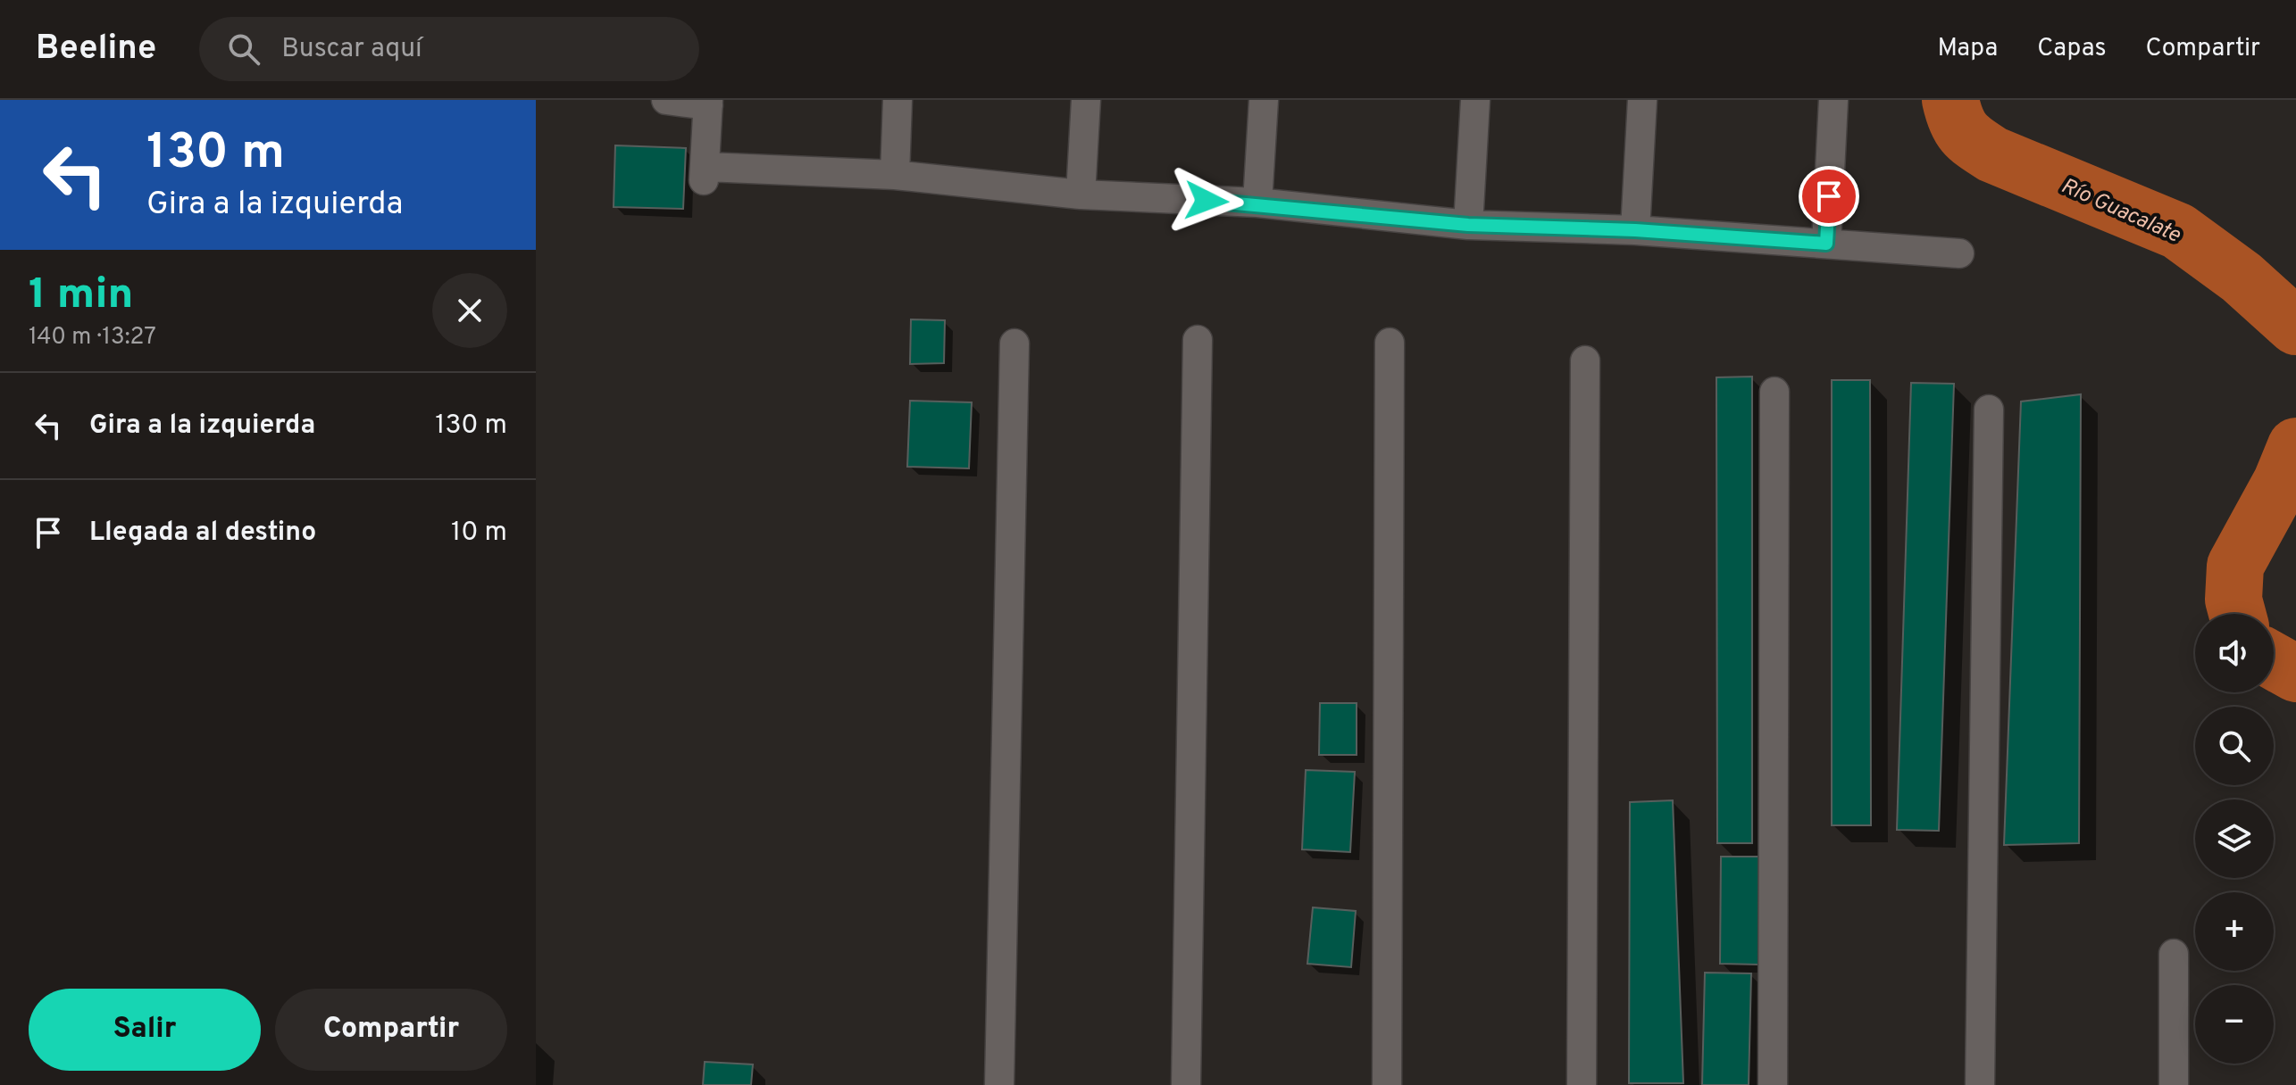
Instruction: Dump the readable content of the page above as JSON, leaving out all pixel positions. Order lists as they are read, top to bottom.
{
  "water": ["Río Guacalate"],
  "page": {
    "header": "Beeline",
    "search": "Buscar aquí",
    "nav": ["Mapa", "Capas", "Compartir"],
    "turn": ["130 m", "Gira a la izquierda"],
    "heading": ["1 min", "140 m · 13:27"],
    "list": [
      {
        "name": "Gira a la izquierda",
        "value": "130 m"
      },
      {
        "name": "Llegada al destino",
        "value": "10 m"
      }
    ],
    "map_buttons": ["+", "−"],
    "buttons": ["Salir", "Compartir"]
  }
}
